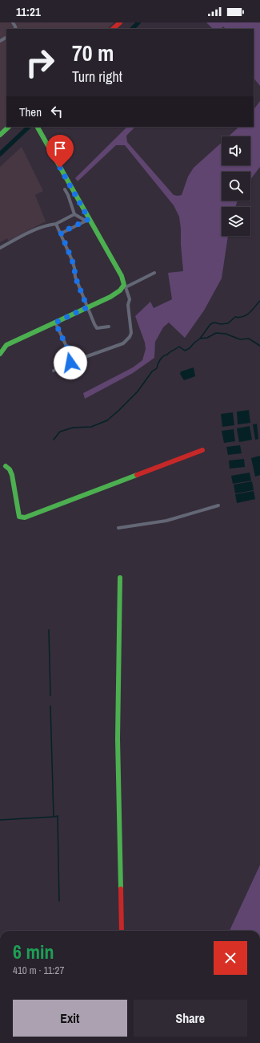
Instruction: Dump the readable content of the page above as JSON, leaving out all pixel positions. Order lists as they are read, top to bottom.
{
  "page": {
    "status": "11:21",
    "turn": ["70 m", "Turn right"],
    "then": "Then",
    "heading": ["6 min", "410 m · 11:27"],
    "buttons": ["Exit", "Share"]
  }
}
